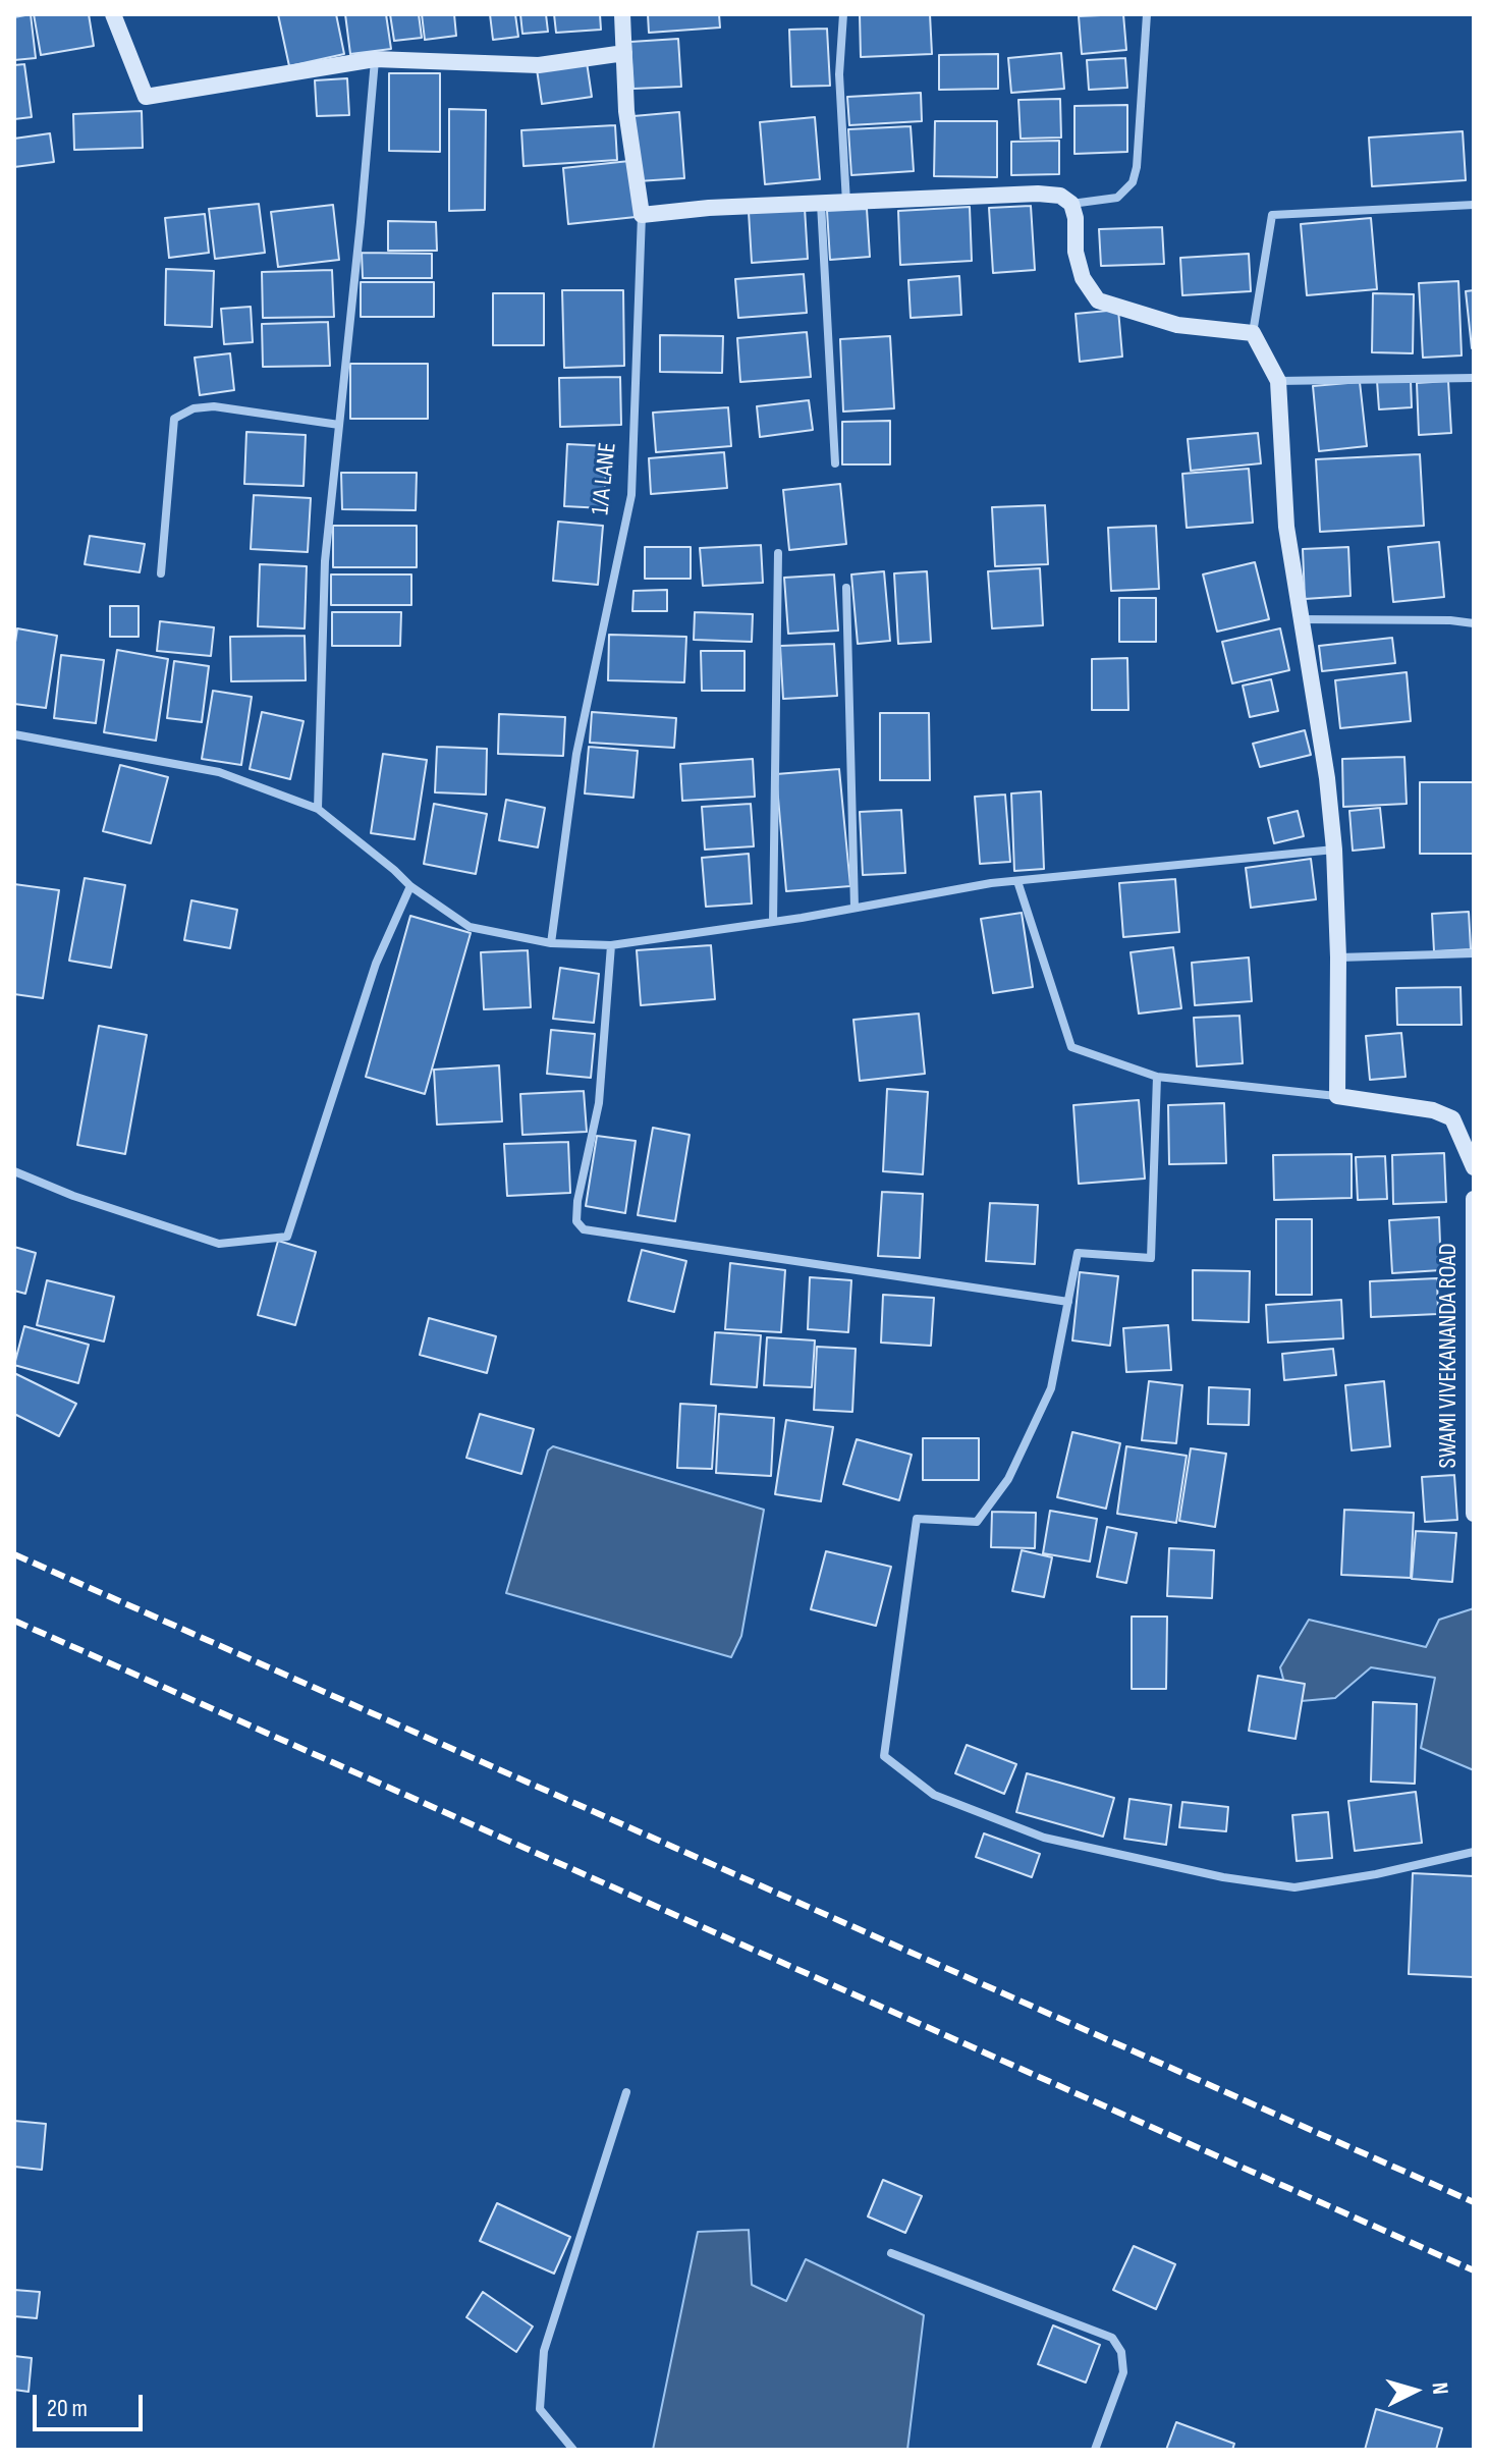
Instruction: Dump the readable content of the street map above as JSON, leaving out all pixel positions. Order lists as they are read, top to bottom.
{
  "streets": {
    "street": ["1/A LANE", "SWAMI VIVEKANANDA ROAD"]
  },
  "scale_bar": "20 m",
  "north": "right"
}
